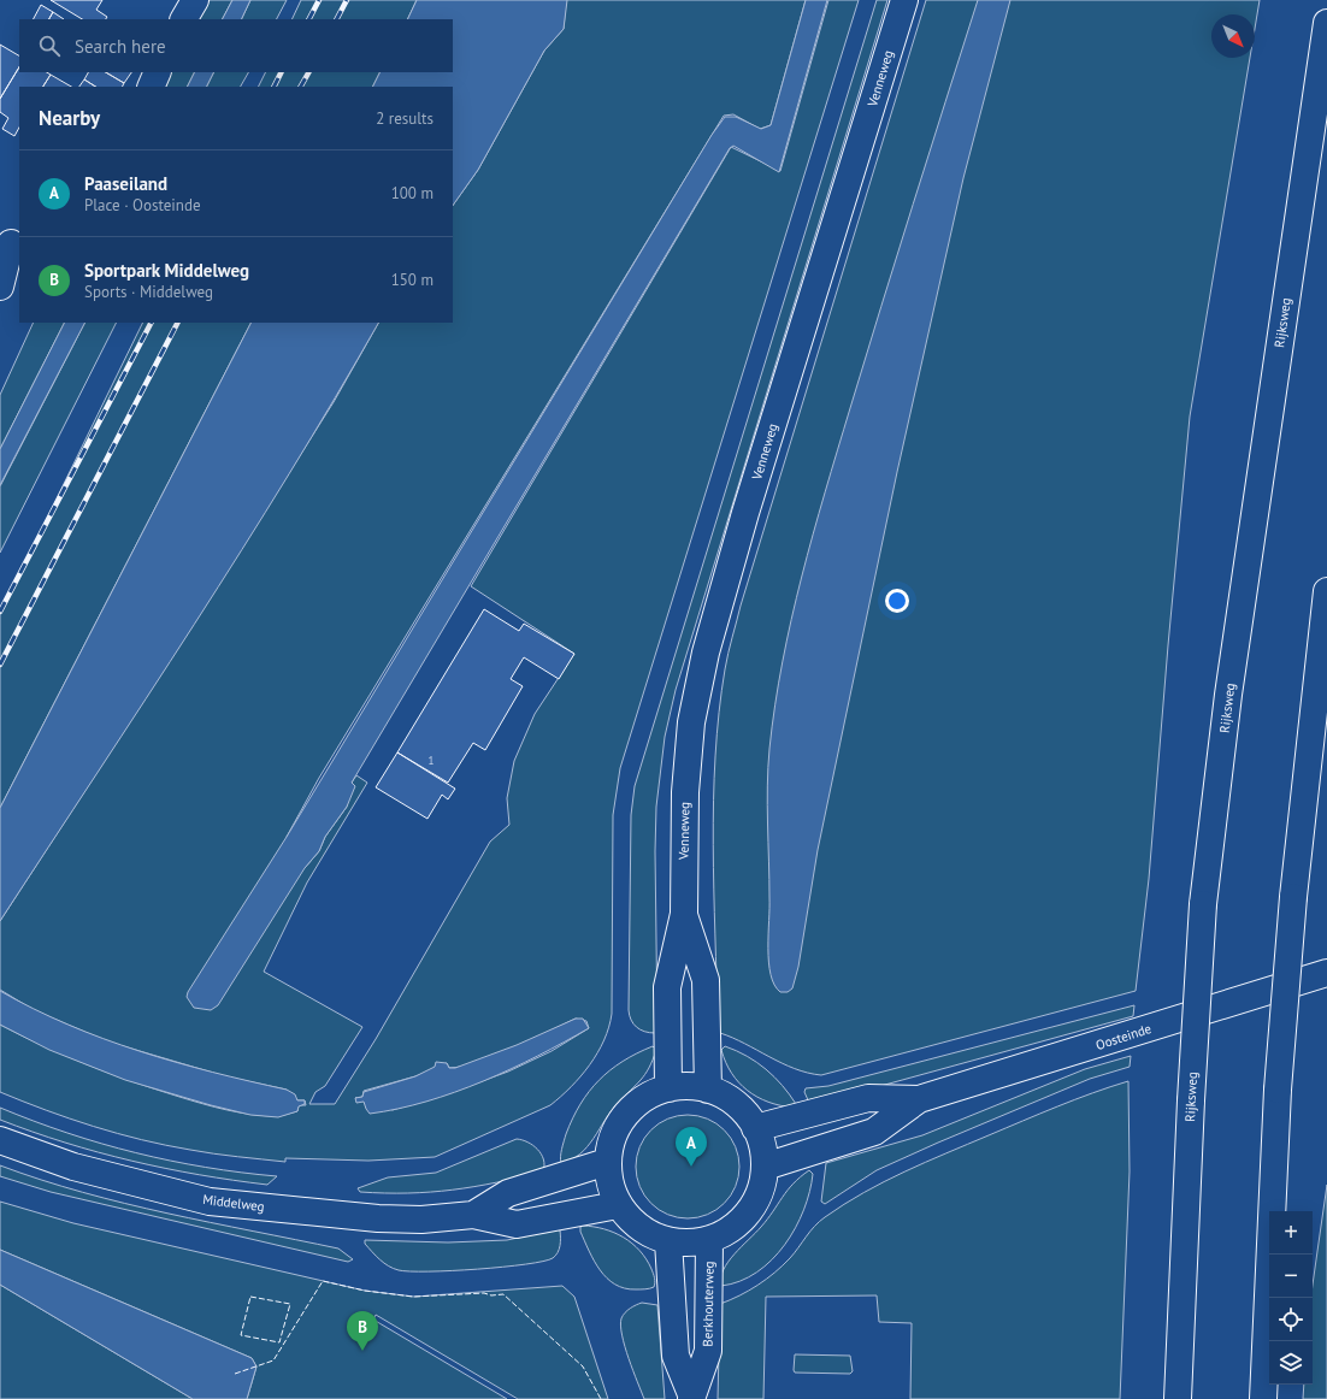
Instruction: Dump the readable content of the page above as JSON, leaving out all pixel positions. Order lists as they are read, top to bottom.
{
  "streets": {
    "main road": [
      "Venneweg",
      "Rijksweg",
      "Oosteinde",
      "Middelweg",
      "Berkhouterweg"
    ]
  },
  "crossings": [
    ["Venneweg", "Oosteinde"],
    ["Venneweg", "Middelweg"],
    ["Venneweg", "Berkhouterweg"],
    ["Oosteinde", "Middelweg"],
    ["Oosteinde", "Berkhouterweg"],
    ["Middelweg", "Berkhouterweg"]
  ],
  "house_numbers": ["1"],
  "north": "bottom right",
  "page": {
    "search": "Search here",
    "heading": ["Nearby", "2 results"],
    "list": [
      {
        "mark": "A",
        "name": "Paaseiland",
        "note": "Place · Oosteinde",
        "value": "100 m"
      },
      {
        "mark": "B",
        "name": "Sportpark Middelweg",
        "note": "Sports · Middelweg",
        "value": "150 m"
      }
    ],
    "pins": ["A", "B"],
    "map_buttons": ["+", "−"]
  }
}
